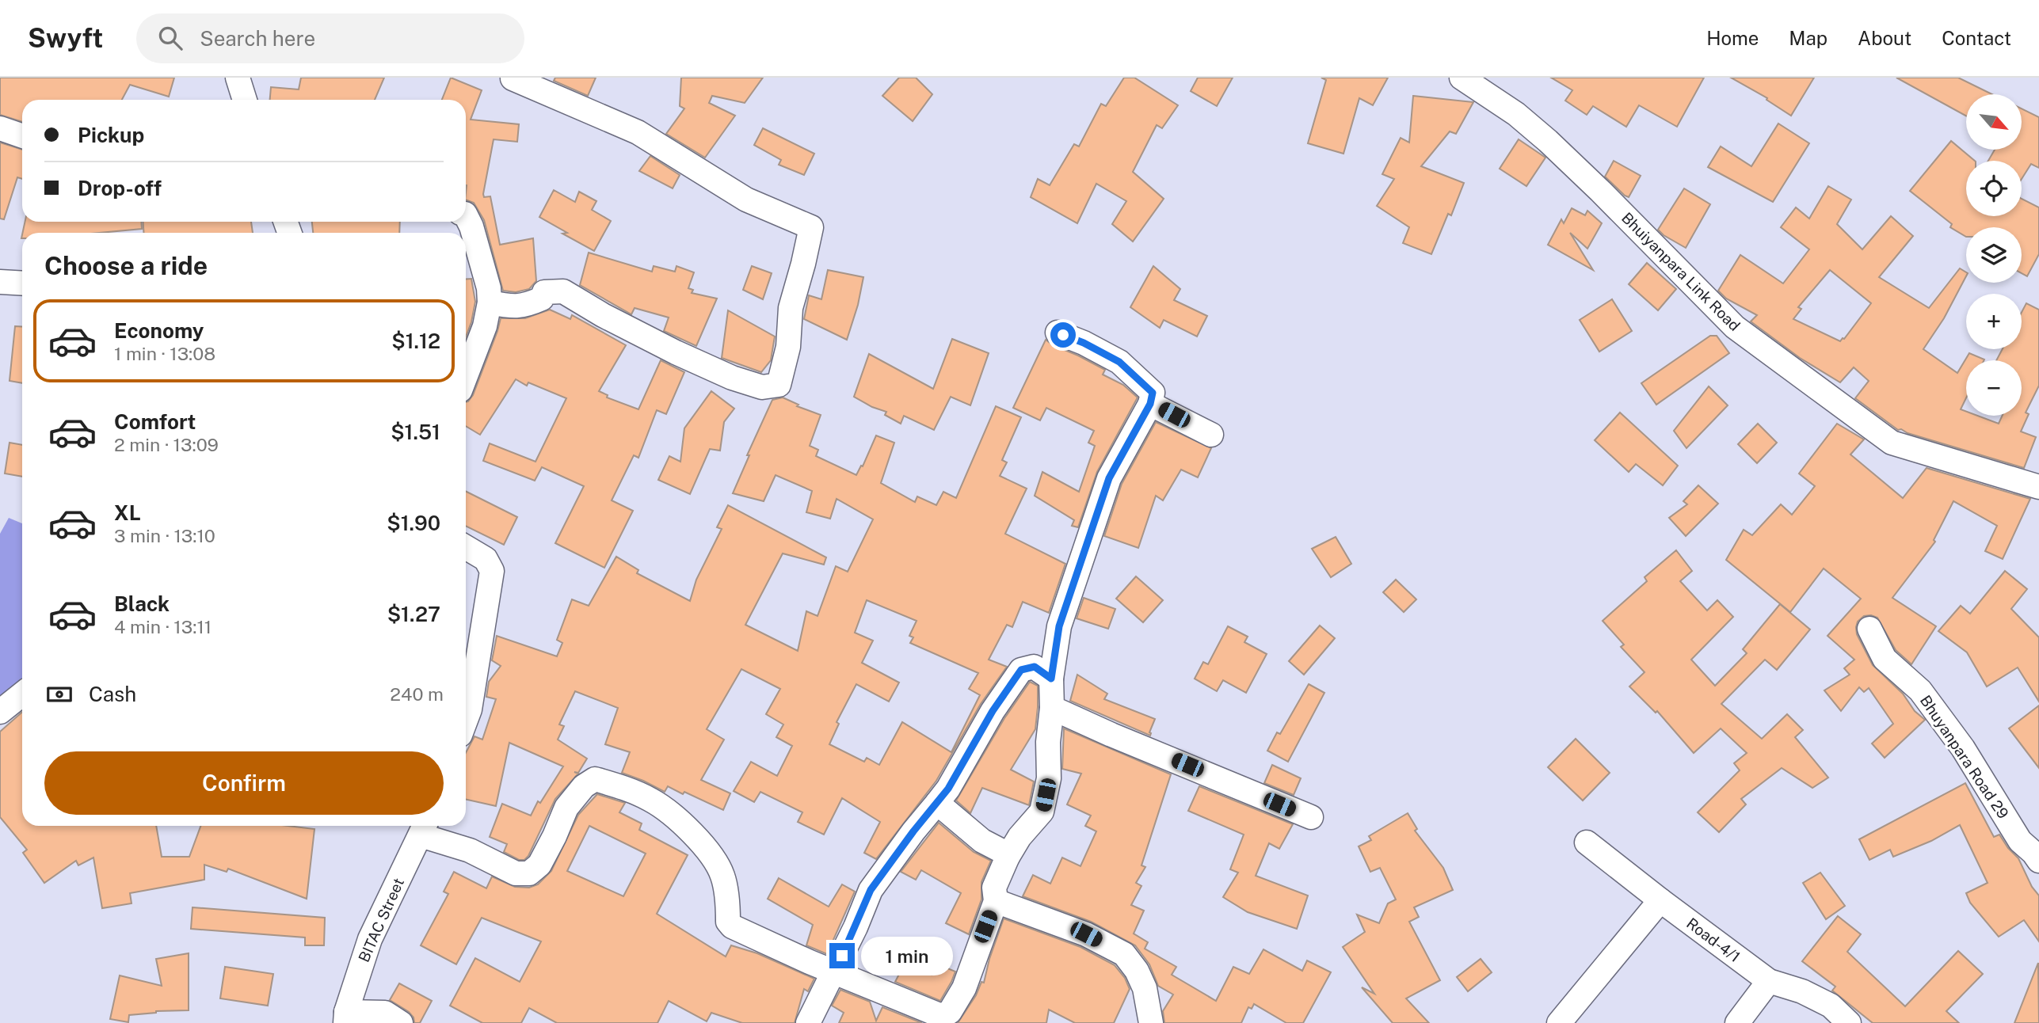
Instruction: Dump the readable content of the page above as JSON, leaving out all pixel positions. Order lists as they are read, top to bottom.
{
  "streets": {
    "street": [
      "Bhuiyanpara Link Road",
      "Bhuyanpara Road 29",
      "BITAC Street",
      "Road-4/1"
    ]
  },
  "north": "bottom right",
  "page": {
    "header": "Swyft",
    "search": "Search here",
    "nav": [
      "Home",
      "Map",
      "About",
      "Contact"
    ],
    "map_buttons": ["+", "−"],
    "banner": ["Pickup", "Drop-off"],
    "heading": "Choose a ride",
    "list": [
      {
        "name": "Economy",
        "note": "1 min · 13:08",
        "value": "$1.12"
      },
      {
        "name": "Comfort",
        "note": "2 min · 13:09",
        "value": "$1.51"
      },
      {
        "name": "XL",
        "note": "3 min · 13:10",
        "value": "$1.90"
      },
      {
        "name": "Black",
        "note": "4 min · 13:11",
        "value": "$1.27"
      }
    ],
    "pay": ["Cash", "240 m"],
    "buttons": "Confirm",
    "bubble": "1 min"
  }
}
